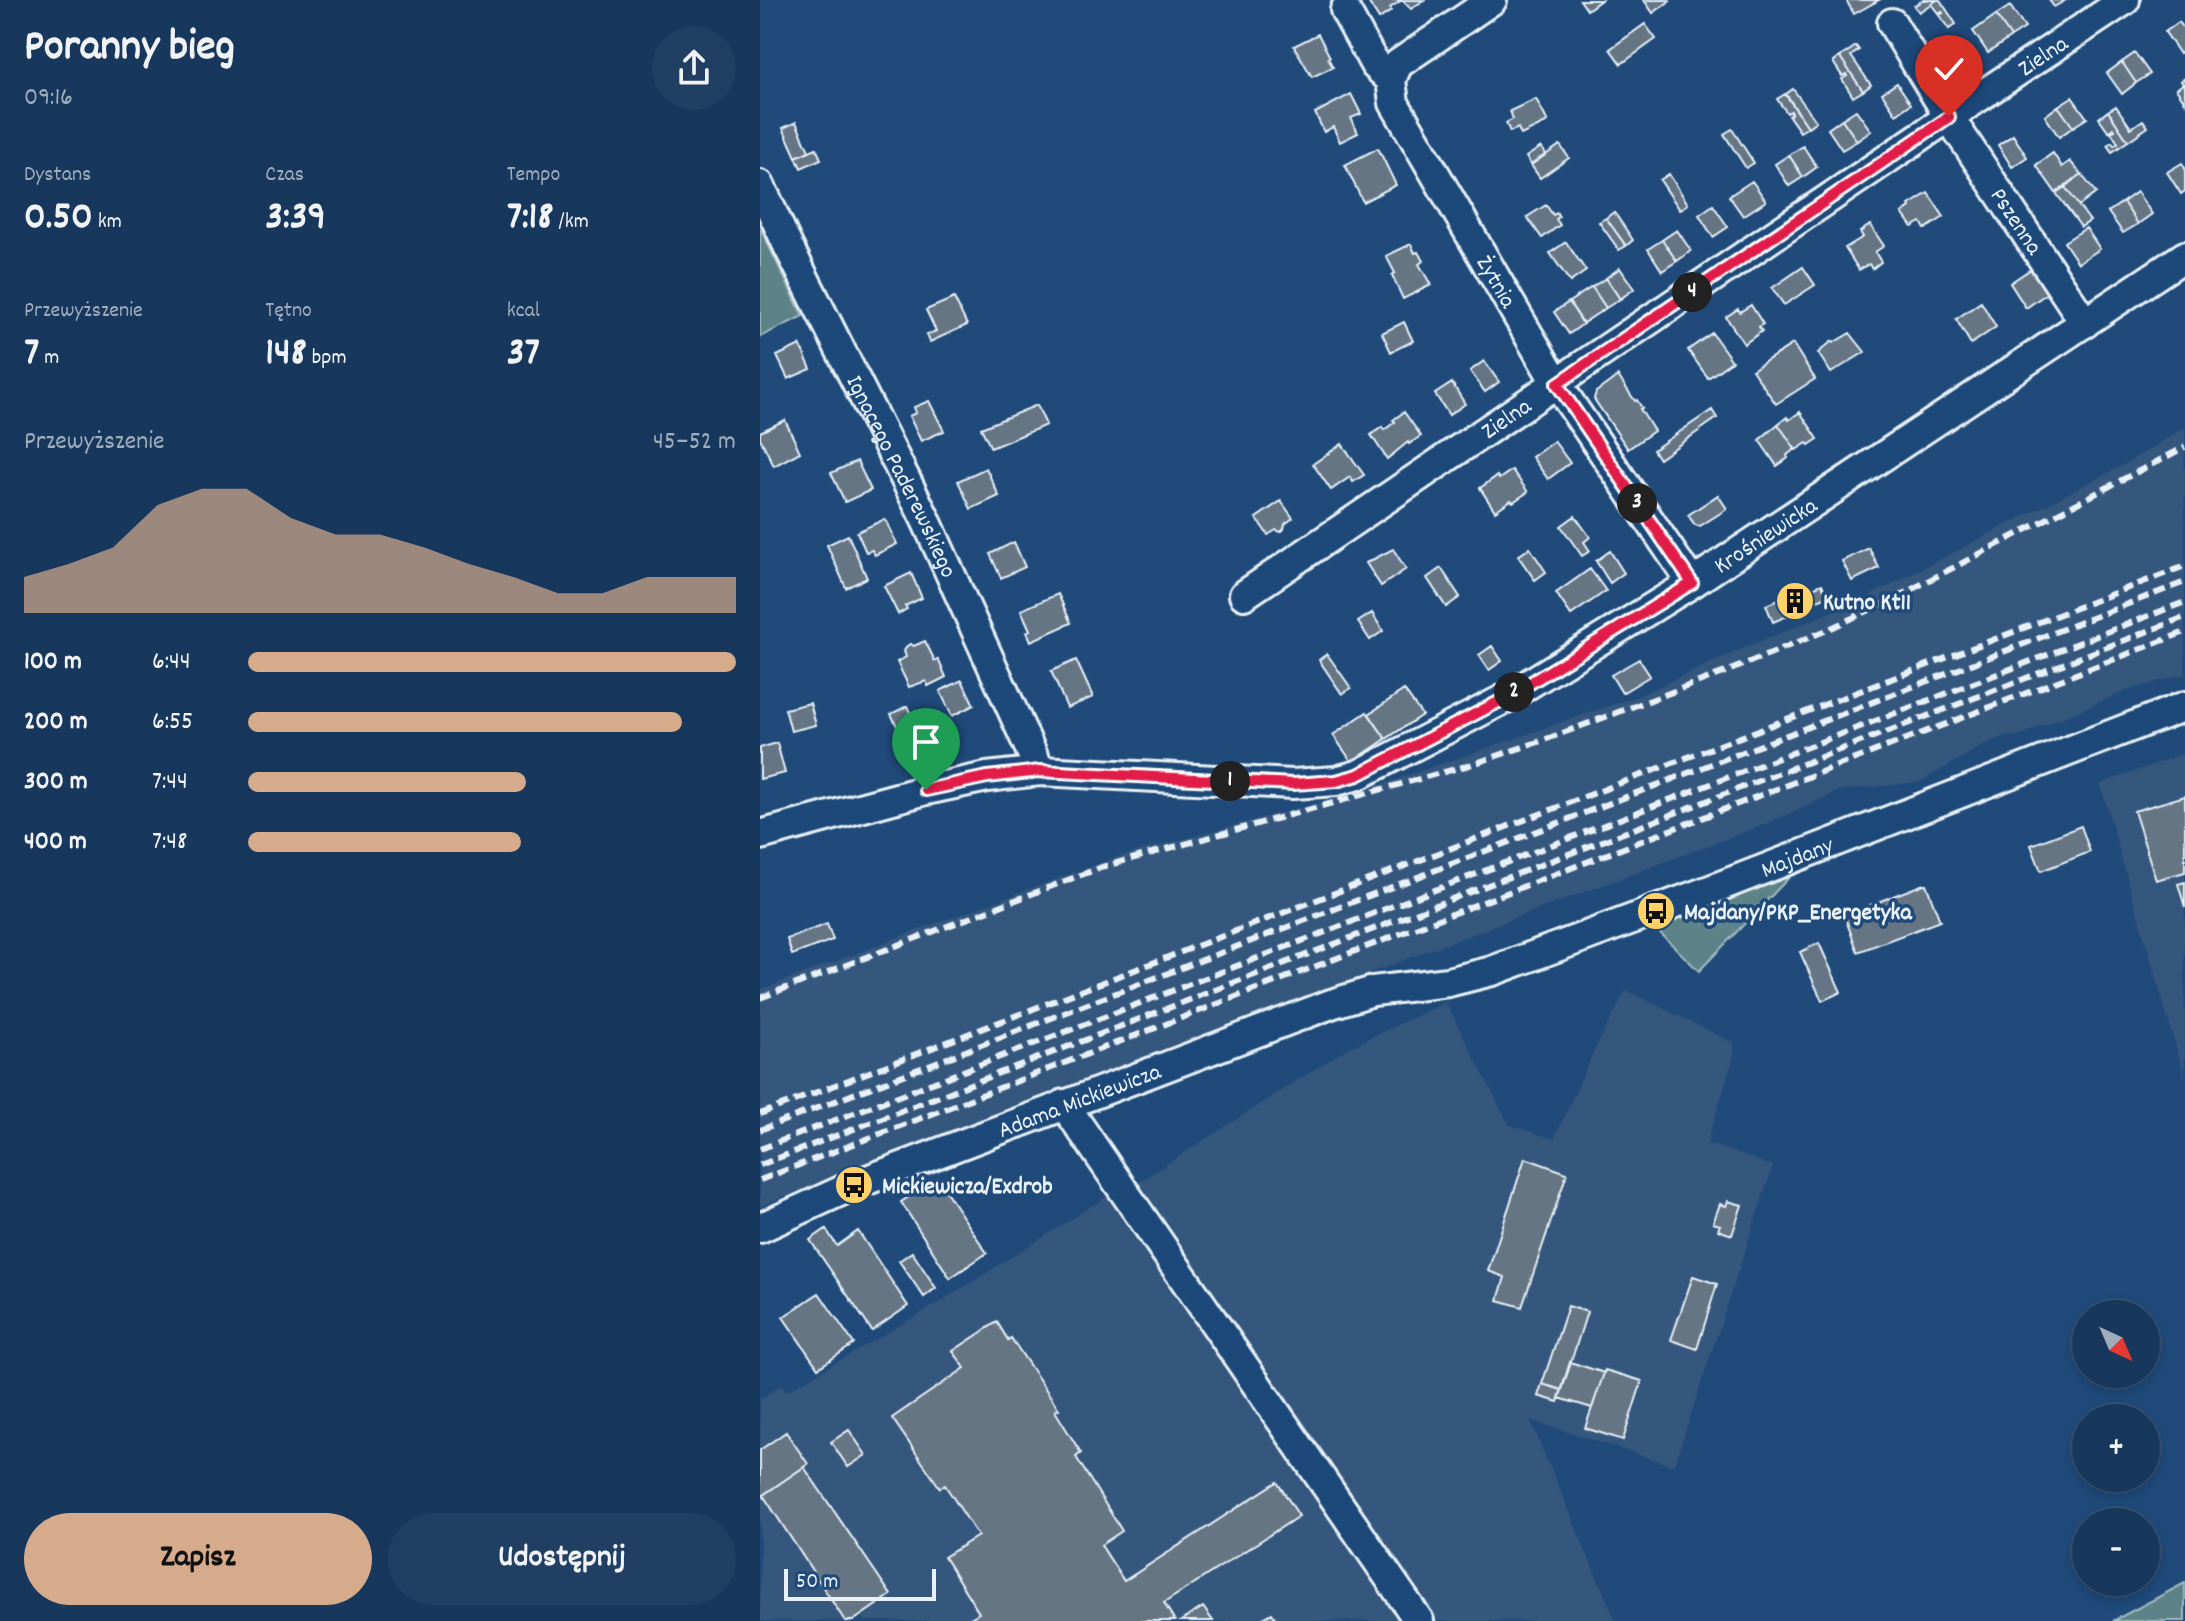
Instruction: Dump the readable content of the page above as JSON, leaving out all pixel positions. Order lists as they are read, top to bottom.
{
  "streets": {
    "street": [
      "Zielna",
      "Pszenna",
      "Żytnia",
      "Ignacego Paderewskiego",
      "Krośniewicka",
      "Majdany",
      "Adama Mickiewicza"
    ]
  },
  "crossings": [
    ["Zielna", "Pszenna"],
    ["Zielna", "Żytnia"],
    ["Pszenna", "Krośniewicka"],
    ["Żytnia", "Krośniewicka"],
    ["Ignacego Paderewskiego", "Krośniewicka"],
    ["Majdany", "Adama Mickiewicza"]
  ],
  "places": {
    "building": ["Kutno Kt11"],
    "bus stop": ["Majdany/PKP_Energetyka", "Mickiewicza/Exdrob"]
  },
  "scale_bar": "50 m",
  "north": "bottom right",
  "page": {
    "heading": ["Poranny bieg", "09:16"],
    "stats": [
      ["Dystans", "0.50 km"],
      ["Czas", "3:39"],
      ["Tempo", "7:18 /km"],
      ["Przewyższenie", "7 m"],
      ["Tętno", "148 bpm"],
      ["kcal", "37"]
    ],
    "pins": [
      "4",
      "3",
      "2",
      "1"
    ],
    "chart": ["Przewyższenie", "45–52 m"],
    "list": [
      {
        "name": "100 m",
        "note": "6:44"
      },
      {
        "name": "200 m",
        "note": "6:55"
      },
      {
        "name": "300 m",
        "note": "7:44"
      },
      {
        "name": "400 m",
        "note": "7:48"
      }
    ],
    "map_buttons": ["+", "−"],
    "buttons": ["Zapisz", "Udostępnij"],
    "scale": "50 m"
  }
}
